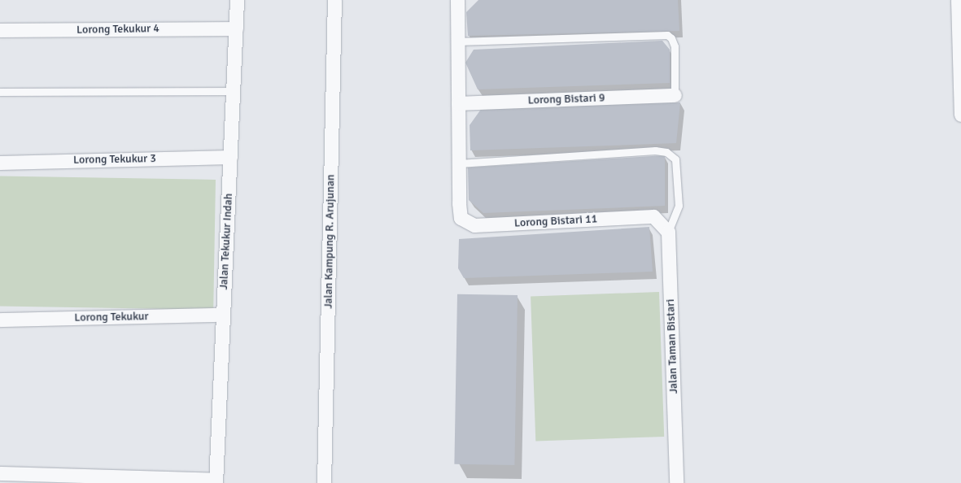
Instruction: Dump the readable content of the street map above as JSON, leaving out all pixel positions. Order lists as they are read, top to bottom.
{
  "streets": {
    "street": [
      "Lorong Tekukur 4",
      "Lorong Bistari 9",
      "Lorong Tekukur 3",
      "Lorong Bistari 11",
      "Jalan Tekukur Indah",
      "Jalan Kampung R. Arujunan",
      "Lorong Tekukur",
      "Jalan Taman Bistari"
    ]
  },
  "crossings": [
    ["Lorong Tekukur 4", "Jalan Tekukur Indah"],
    ["Lorong Tekukur 3", "Jalan Tekukur Indah"],
    ["Lorong Bistari 11", "Jalan Taman Bistari"],
    ["Jalan Tekukur Indah", "Lorong Tekukur"]
  ]
}
